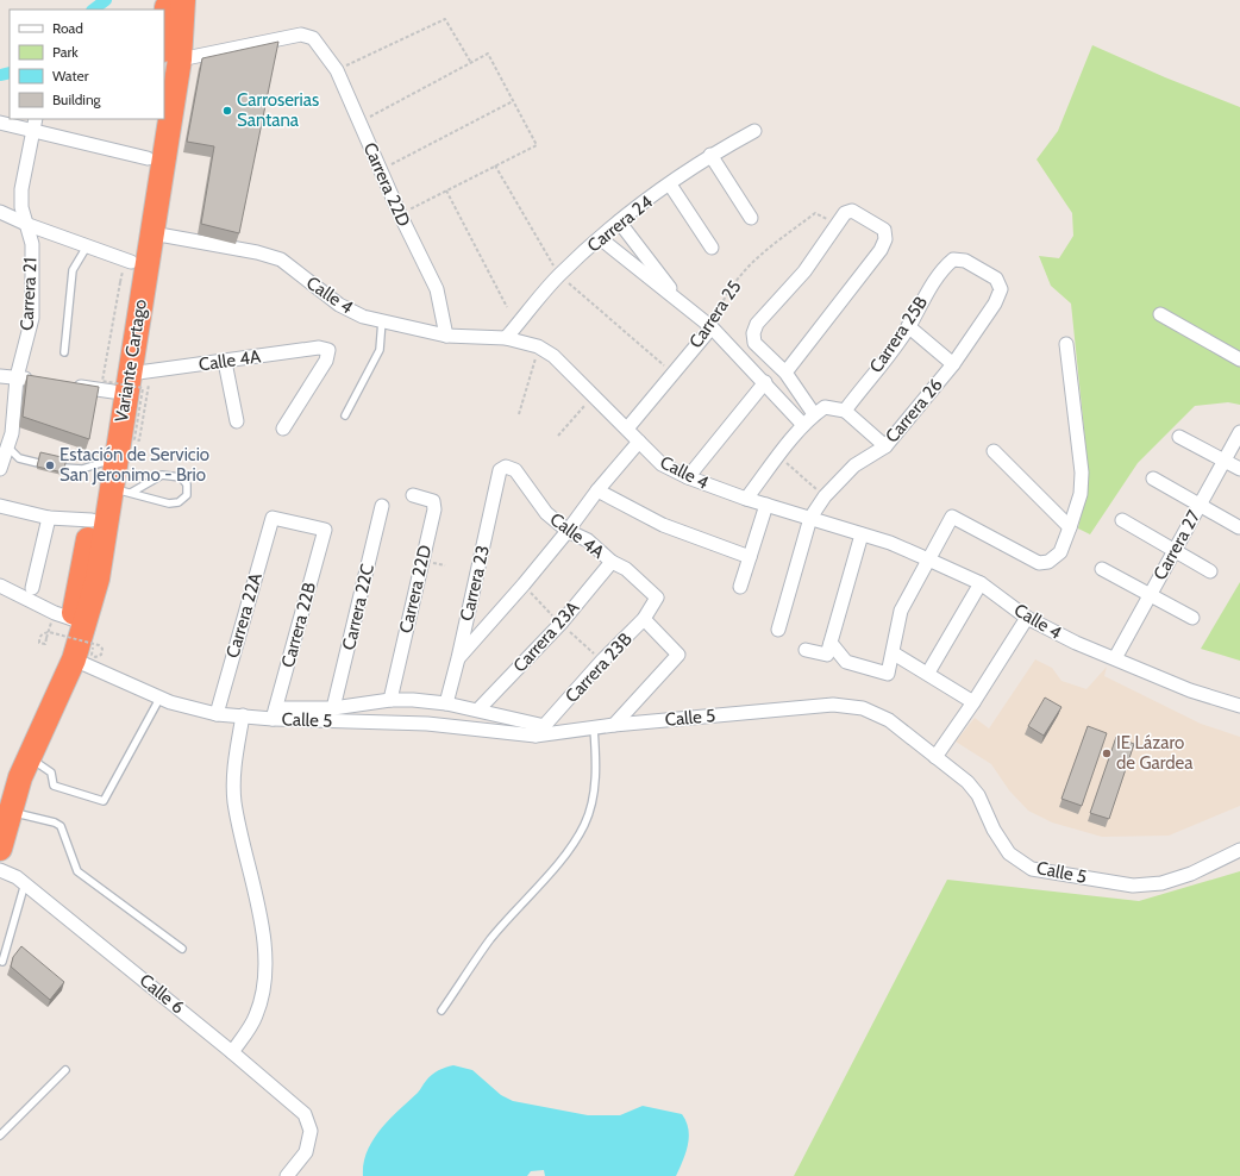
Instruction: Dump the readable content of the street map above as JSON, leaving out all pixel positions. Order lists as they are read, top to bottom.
{
  "streets": {
    "highway": ["Variante Cartago"],
    "street": [
      "Carrera 22D",
      "Carrera 24",
      "Carrera 21",
      "Calle 4",
      "Carrera 25",
      "Carrera 25B",
      "Calle 4A",
      "Carrera 26",
      "Carrera 27",
      "Carrera 23",
      "Carrera 22C",
      "Carrera 22A",
      "Carrera 22B",
      "Carrera 23A",
      "Carrera 23B",
      "Calle 5",
      "Calle 6"
    ]
  },
  "crossings": [
    ["Carrera 22D", "Calle 4"],
    ["Carrera 22D", "Variante Cartago"],
    ["Carrera 24", "Calle 4"],
    ["Calle 4", "Carrera 25"],
    ["Calle 4", "Variante Cartago"],
    ["Calle 4", "Carrera 26"],
    ["Calle 4", "Carrera 27"],
    ["Carrera 25B", "Carrera 26"],
    ["Variante Cartago", "Calle 4A"],
    ["Variante Cartago", "Calle 5"],
    ["Calle 4A", "Carrera 23"],
    ["Calle 4A", "Carrera 23A"],
    ["Calle 4A", "Carrera 23B"],
    ["Carrera 22A", "Carrera 22B"],
    ["Carrera 22A", "Calle 5"],
    ["Carrera 22B", "Calle 5"],
    ["Carrera 23B", "Calle 5"]
  ],
  "places": ["Carroserias Santana", "Estación de Servicio San Jeronimo - Brio", "IE Lázaro de Gardea"],
  "legend": [
    "Road",
    "Park",
    "Water",
    "Building"
  ]
}
